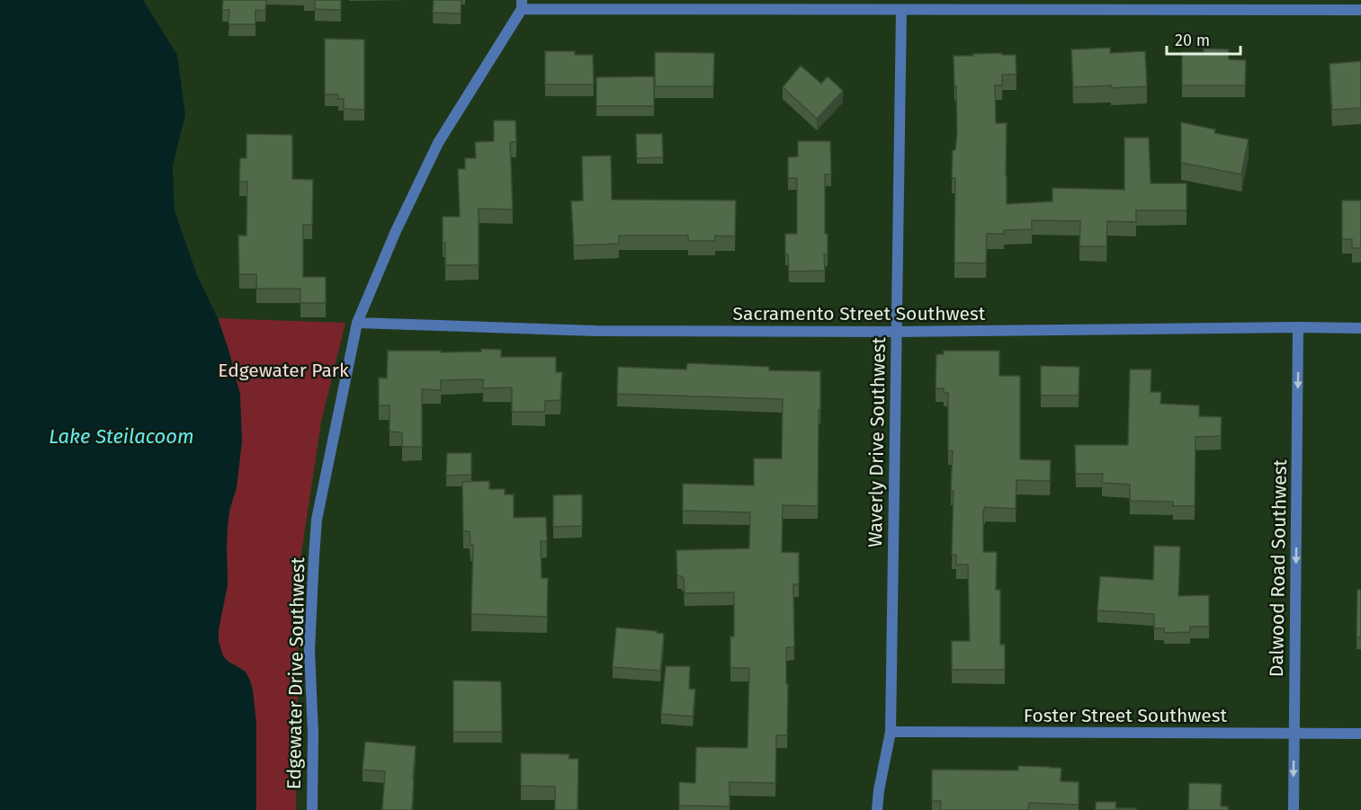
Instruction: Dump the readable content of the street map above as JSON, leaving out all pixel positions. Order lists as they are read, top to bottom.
{
  "streets": {
    "street": [
      "Sacramento Street Southwest",
      "Waverly Drive Southwest",
      "Dalwood Road Southwest",
      "Edgewater Drive Southwest",
      "Foster Street Southwest"
    ]
  },
  "crossings": [
    ["Sacramento Street Southwest", "Waverly Drive Southwest"],
    ["Sacramento Street Southwest", "Dalwood Road Southwest"],
    ["Sacramento Street Southwest", "Edgewater Drive Southwest"],
    ["Waverly Drive Southwest", "Foster Street Southwest"],
    ["Dalwood Road Southwest", "Foster Street Southwest"]
  ],
  "one_way": ["Dalwood Road Southwest"],
  "water": ["Lake Steilacoom"],
  "parks": ["Edgewater Park"],
  "scale_bar": "20 m"
}
